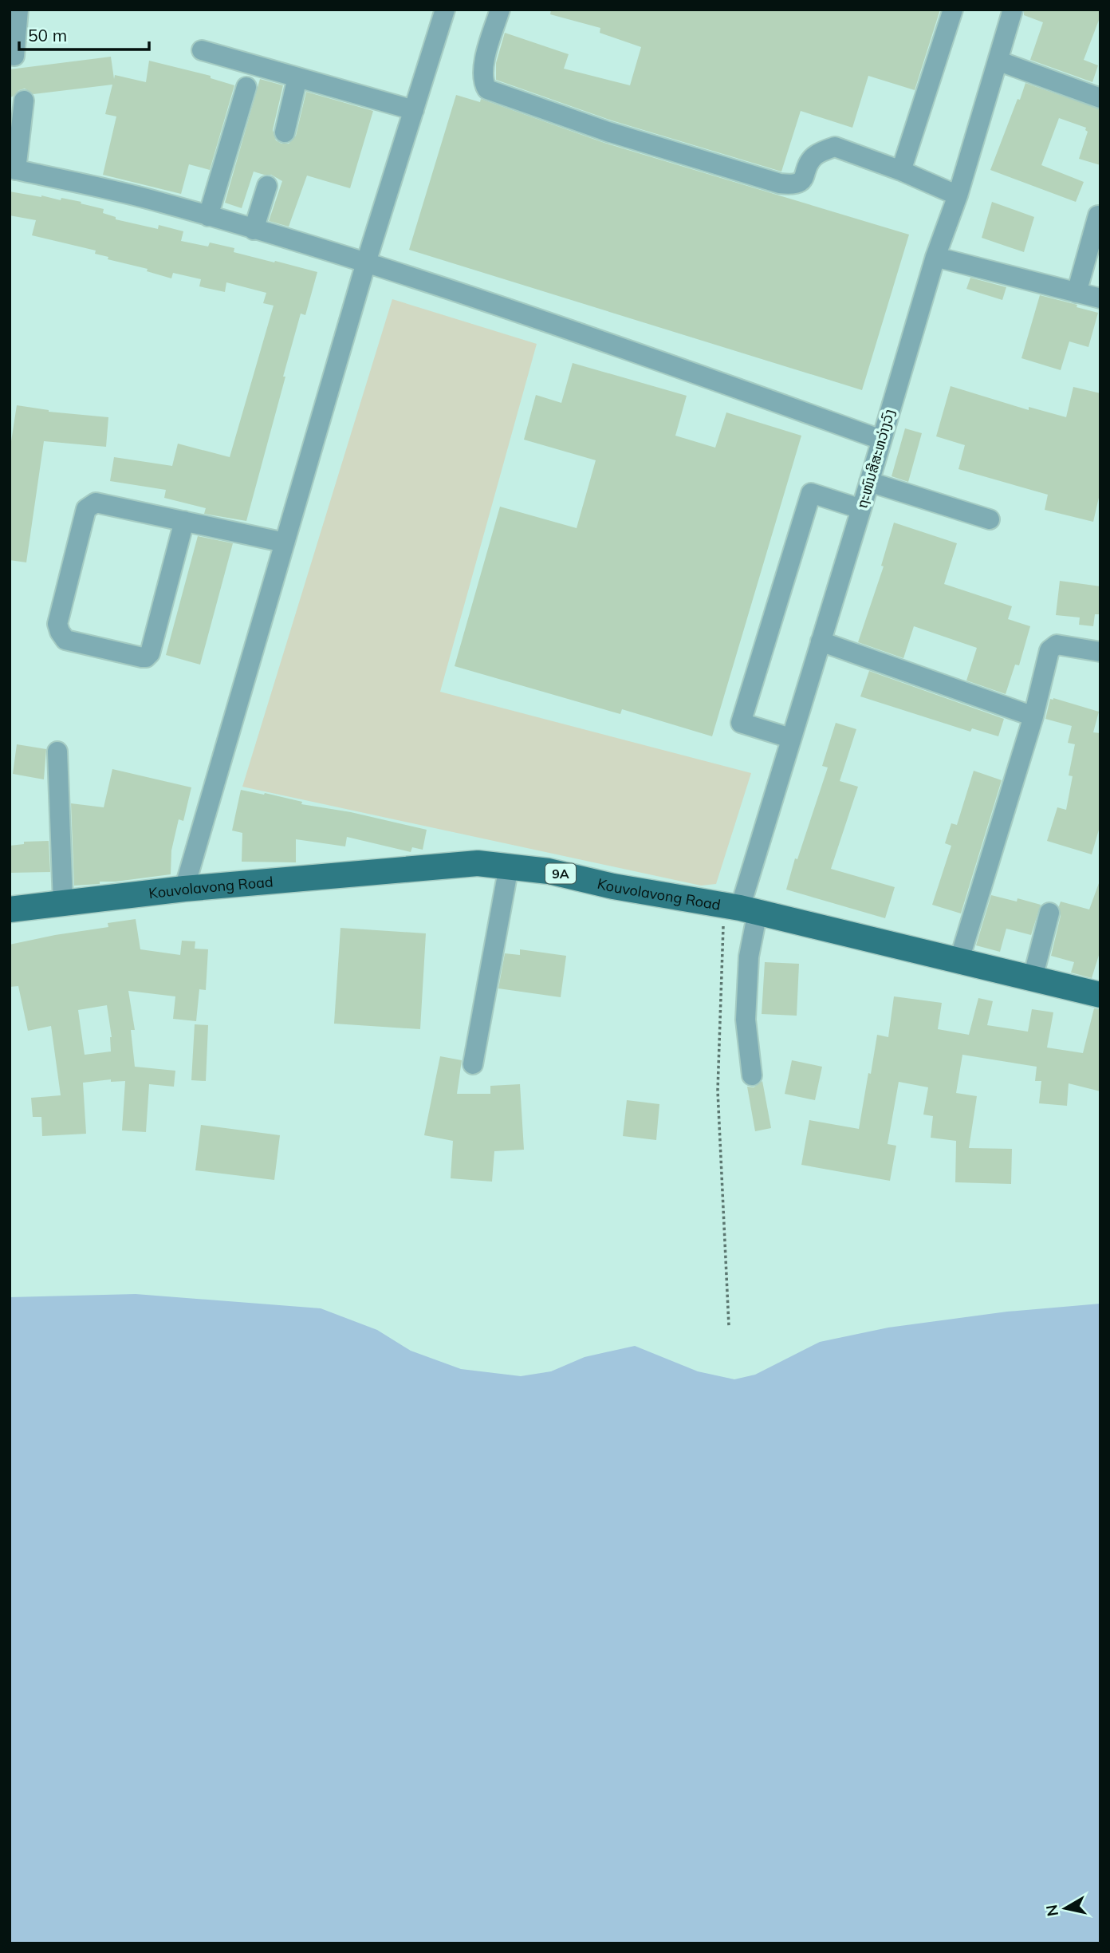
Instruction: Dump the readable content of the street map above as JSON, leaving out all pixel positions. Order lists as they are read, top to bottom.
{
  "streets": {
    "main road": ["9A", "Kouvolavong Road"],
    "street": ["ຖະໜົນສີສະຫວ່າງວົງ"]
  },
  "crossings": [
    ["ຖະໜົນສີສະຫວ່າງວົງ", "Kouvolavong Road"]
  ],
  "scale_bar": "50 m",
  "north": "left"
}
